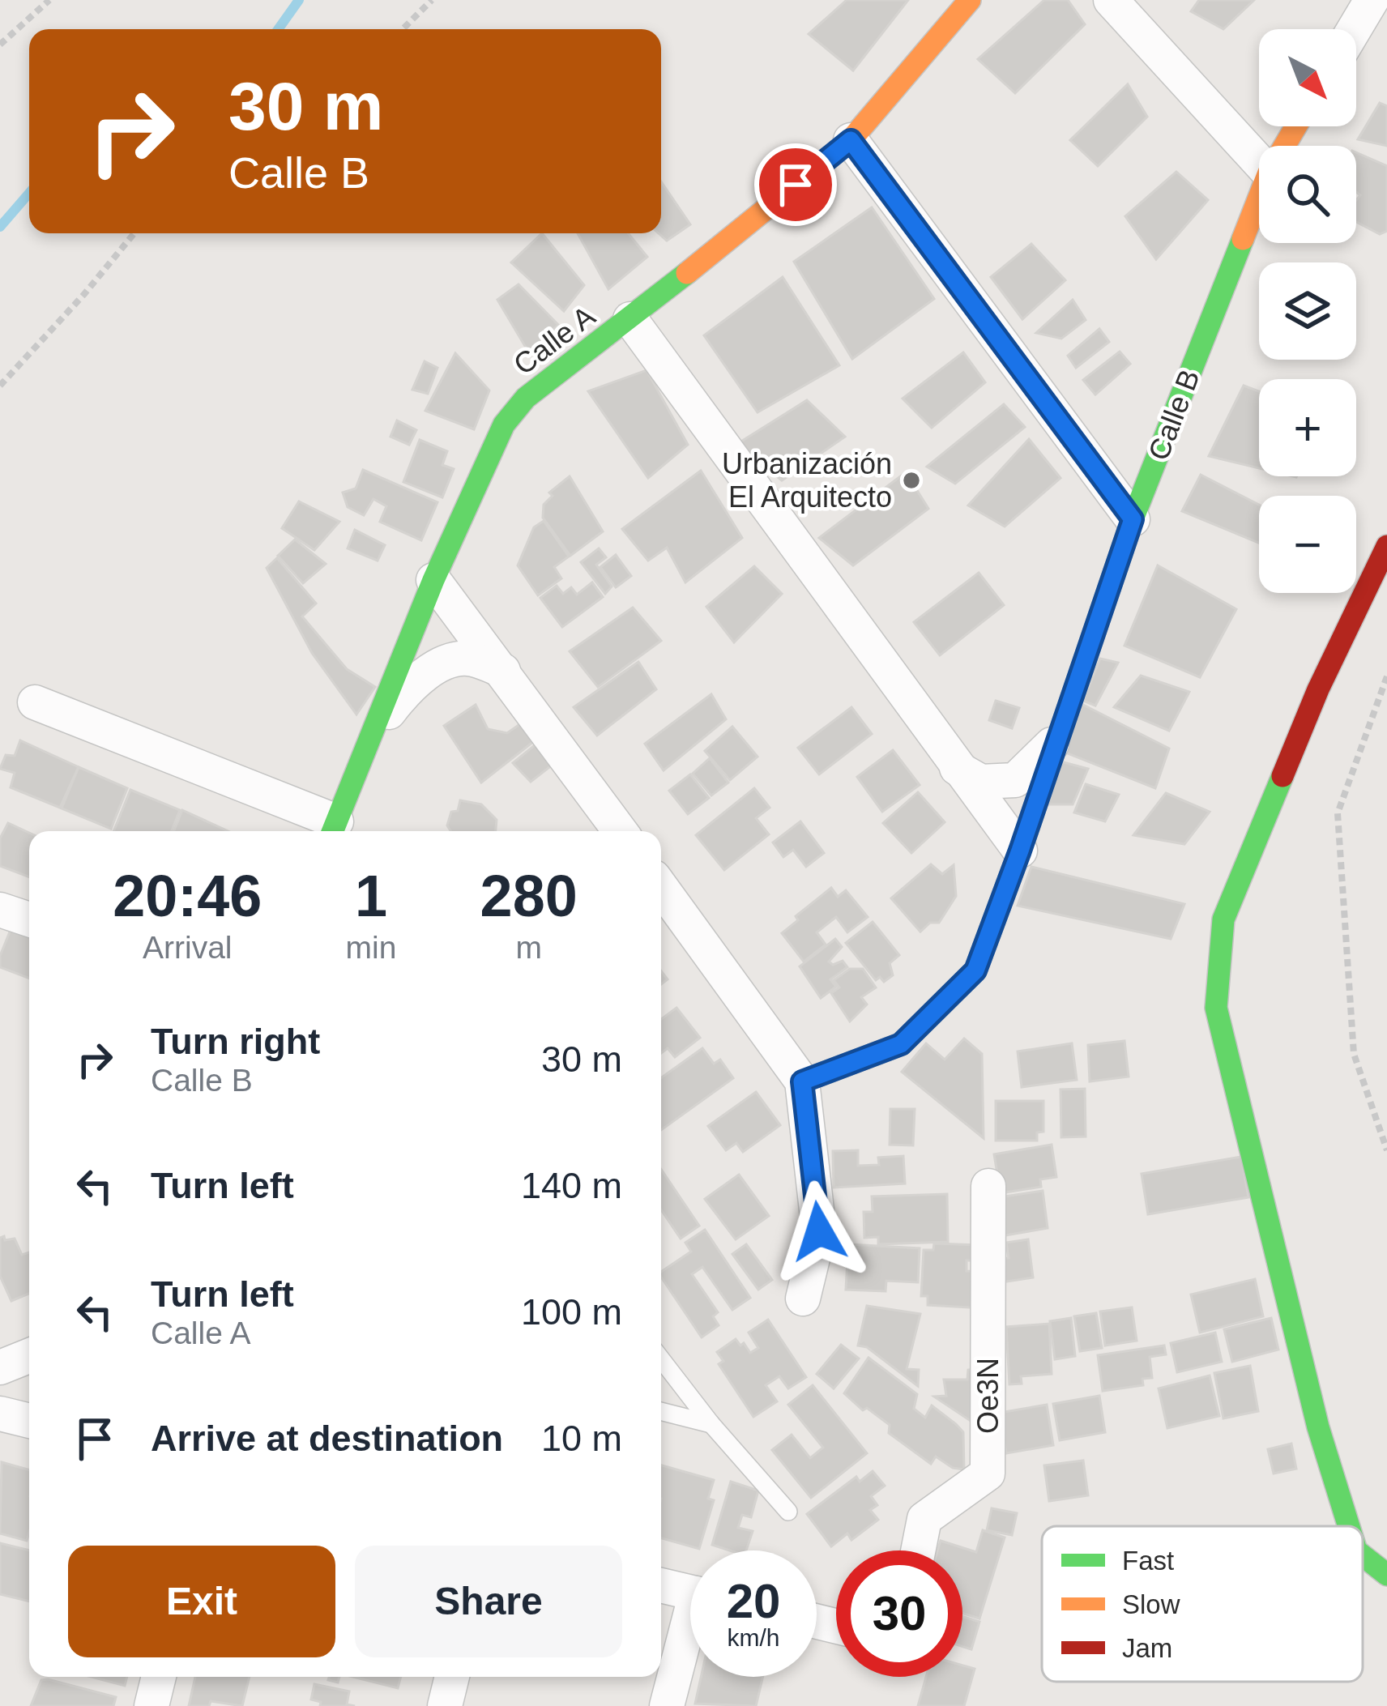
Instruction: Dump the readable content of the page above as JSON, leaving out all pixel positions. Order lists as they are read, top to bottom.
{
  "streets": {
    "street": ["Calle A", "Calle B", "Oe3N"]
  },
  "places": ["Urbanización El Arquitecto"],
  "legend": ["Fast", "Slow", "Jam"],
  "north": "bottom right",
  "page": {
    "map_buttons": ["+", "−"],
    "turn": ["30 m", "Calle B"],
    "eta": [
      "20:46",
      "Arrival",
      "1",
      "min",
      "280",
      "m"
    ],
    "list": [
      {
        "name": "Turn right",
        "note": "Calle B",
        "value": "30 m"
      },
      {
        "name": "Turn left",
        "value": "140 m"
      },
      {
        "name": "Turn left",
        "note": "Calle A",
        "value": "100 m"
      },
      {
        "name": "Arrive at destination",
        "value": "10 m"
      }
    ],
    "buttons": ["Exit", "Share"],
    "speed": "20 km/h",
    "limit": "30"
  }
}
